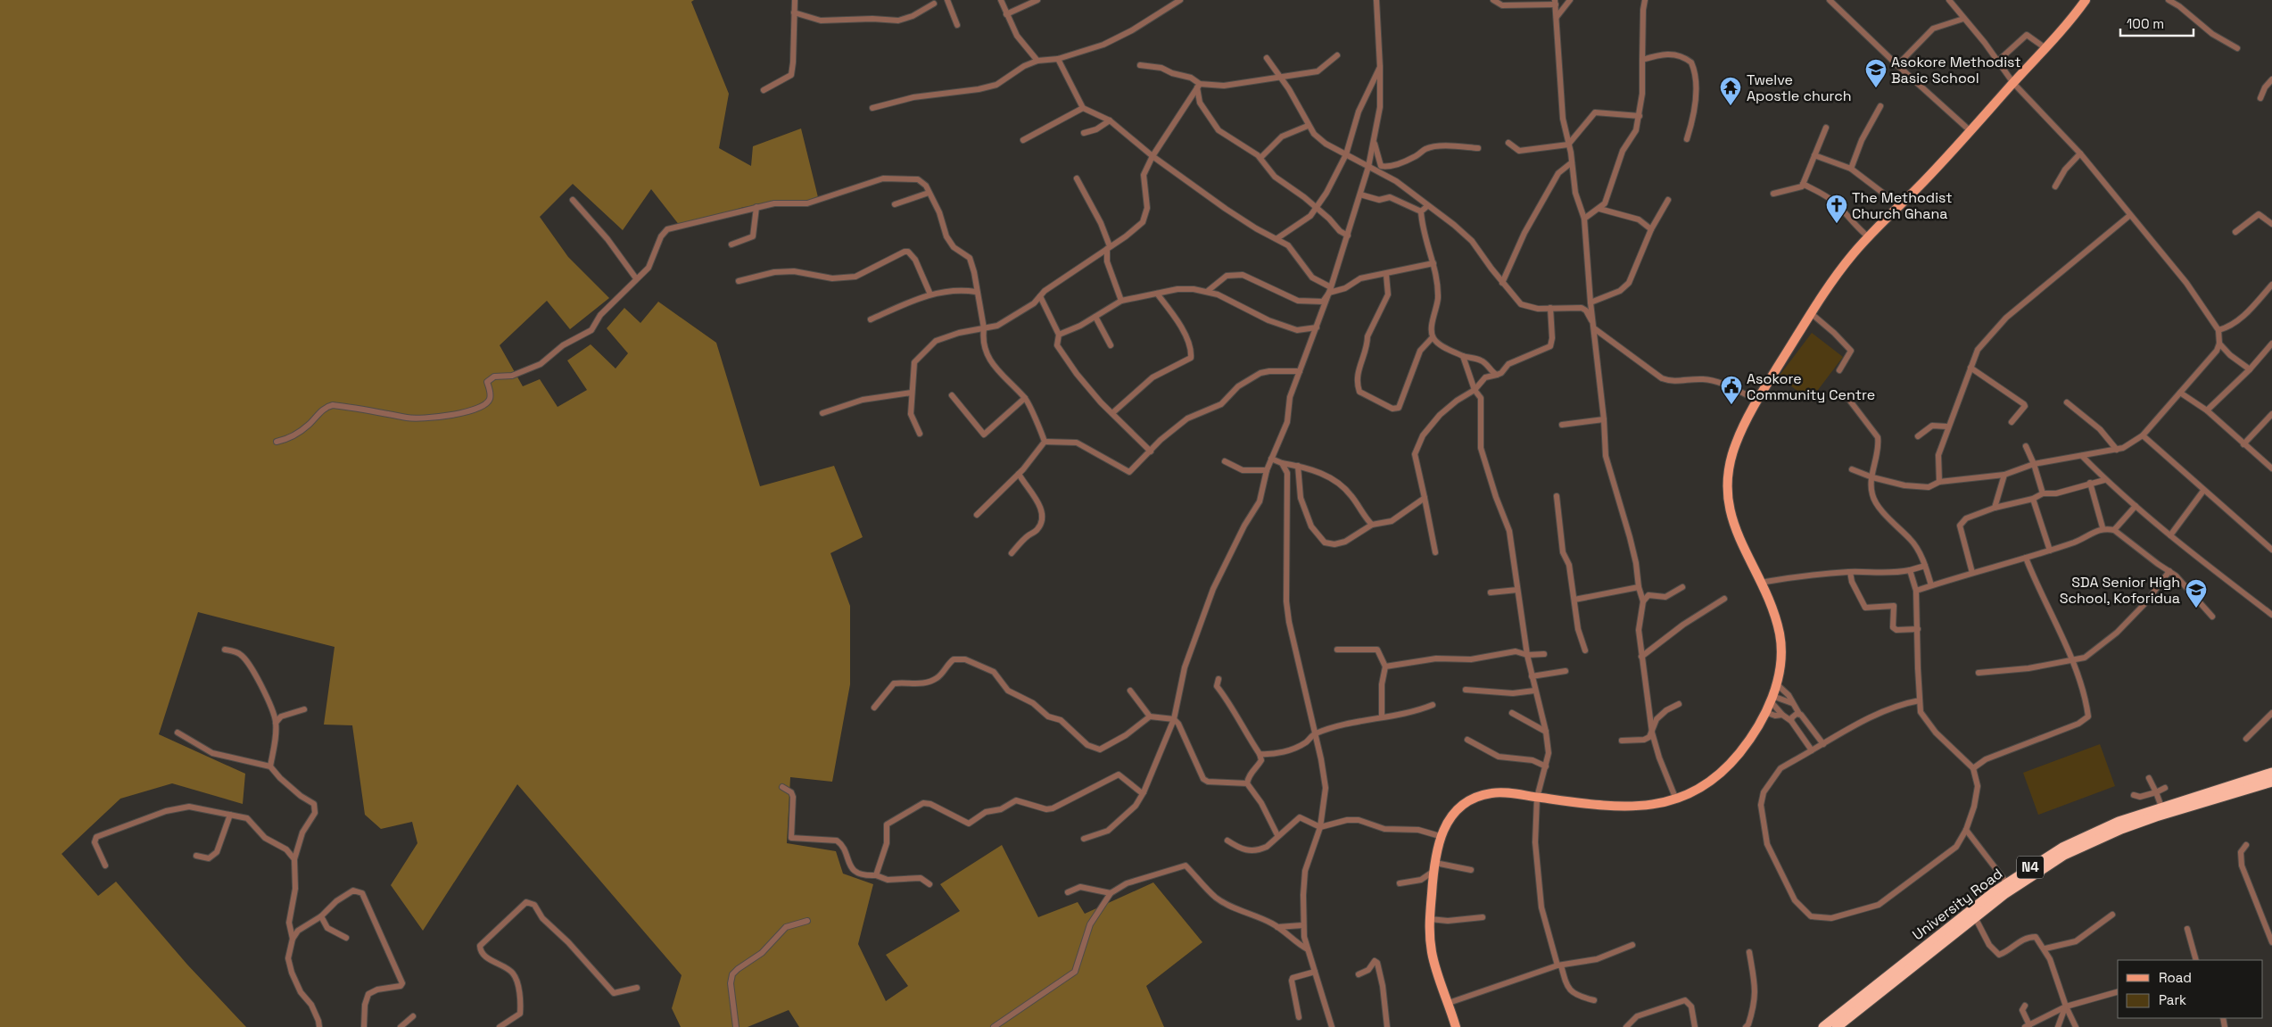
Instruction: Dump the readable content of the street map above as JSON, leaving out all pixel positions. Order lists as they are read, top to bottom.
{
  "streets": {
    "highway": ["N4", "University Road"]
  },
  "places": {
    "school or university": ["Asokore Methodist Basic School", "SDA Senior High School, Koforidua"],
    "temple": ["Twelve Apostle church"],
    "church": ["The Methodist Church Ghana"],
    "public building": ["Asokore Community Centre"]
  },
  "legend": ["Road", "Park"],
  "scale_bar": "100 m"
}
